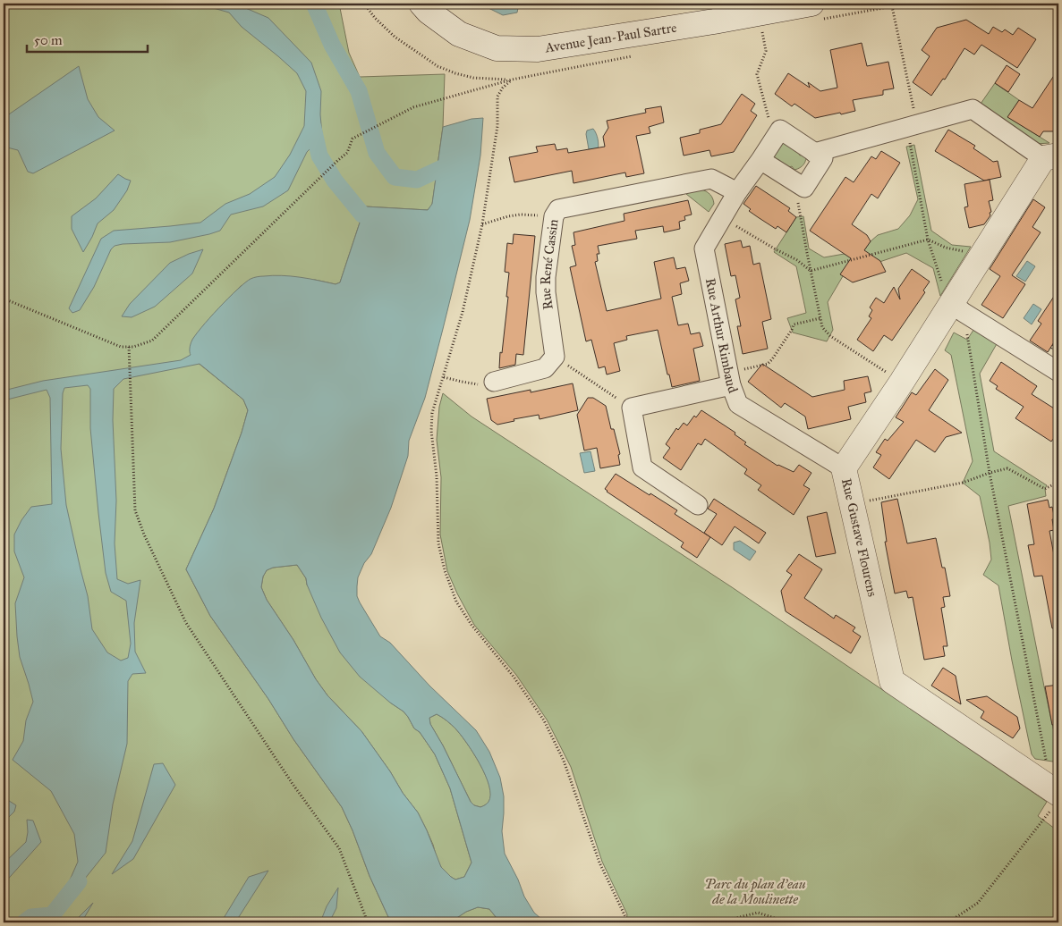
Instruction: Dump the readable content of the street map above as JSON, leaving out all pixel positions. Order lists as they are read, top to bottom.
{
  "streets": {
    "street": [
      "Avenue Jean-Paul Sartre",
      "Rue René Cassin",
      "Rue Arthur Rimbaud",
      "Rue Gustave Flourens"
    ]
  },
  "crossings": [
    ["Rue René Cassin", "Rue Arthur Rimbaud"],
    ["Rue Arthur Rimbaud", "Rue Gustave Flourens"]
  ],
  "parks": ["Parc du plan d'eau de la Moulinette"],
  "scale_bar": "50 m"
}
